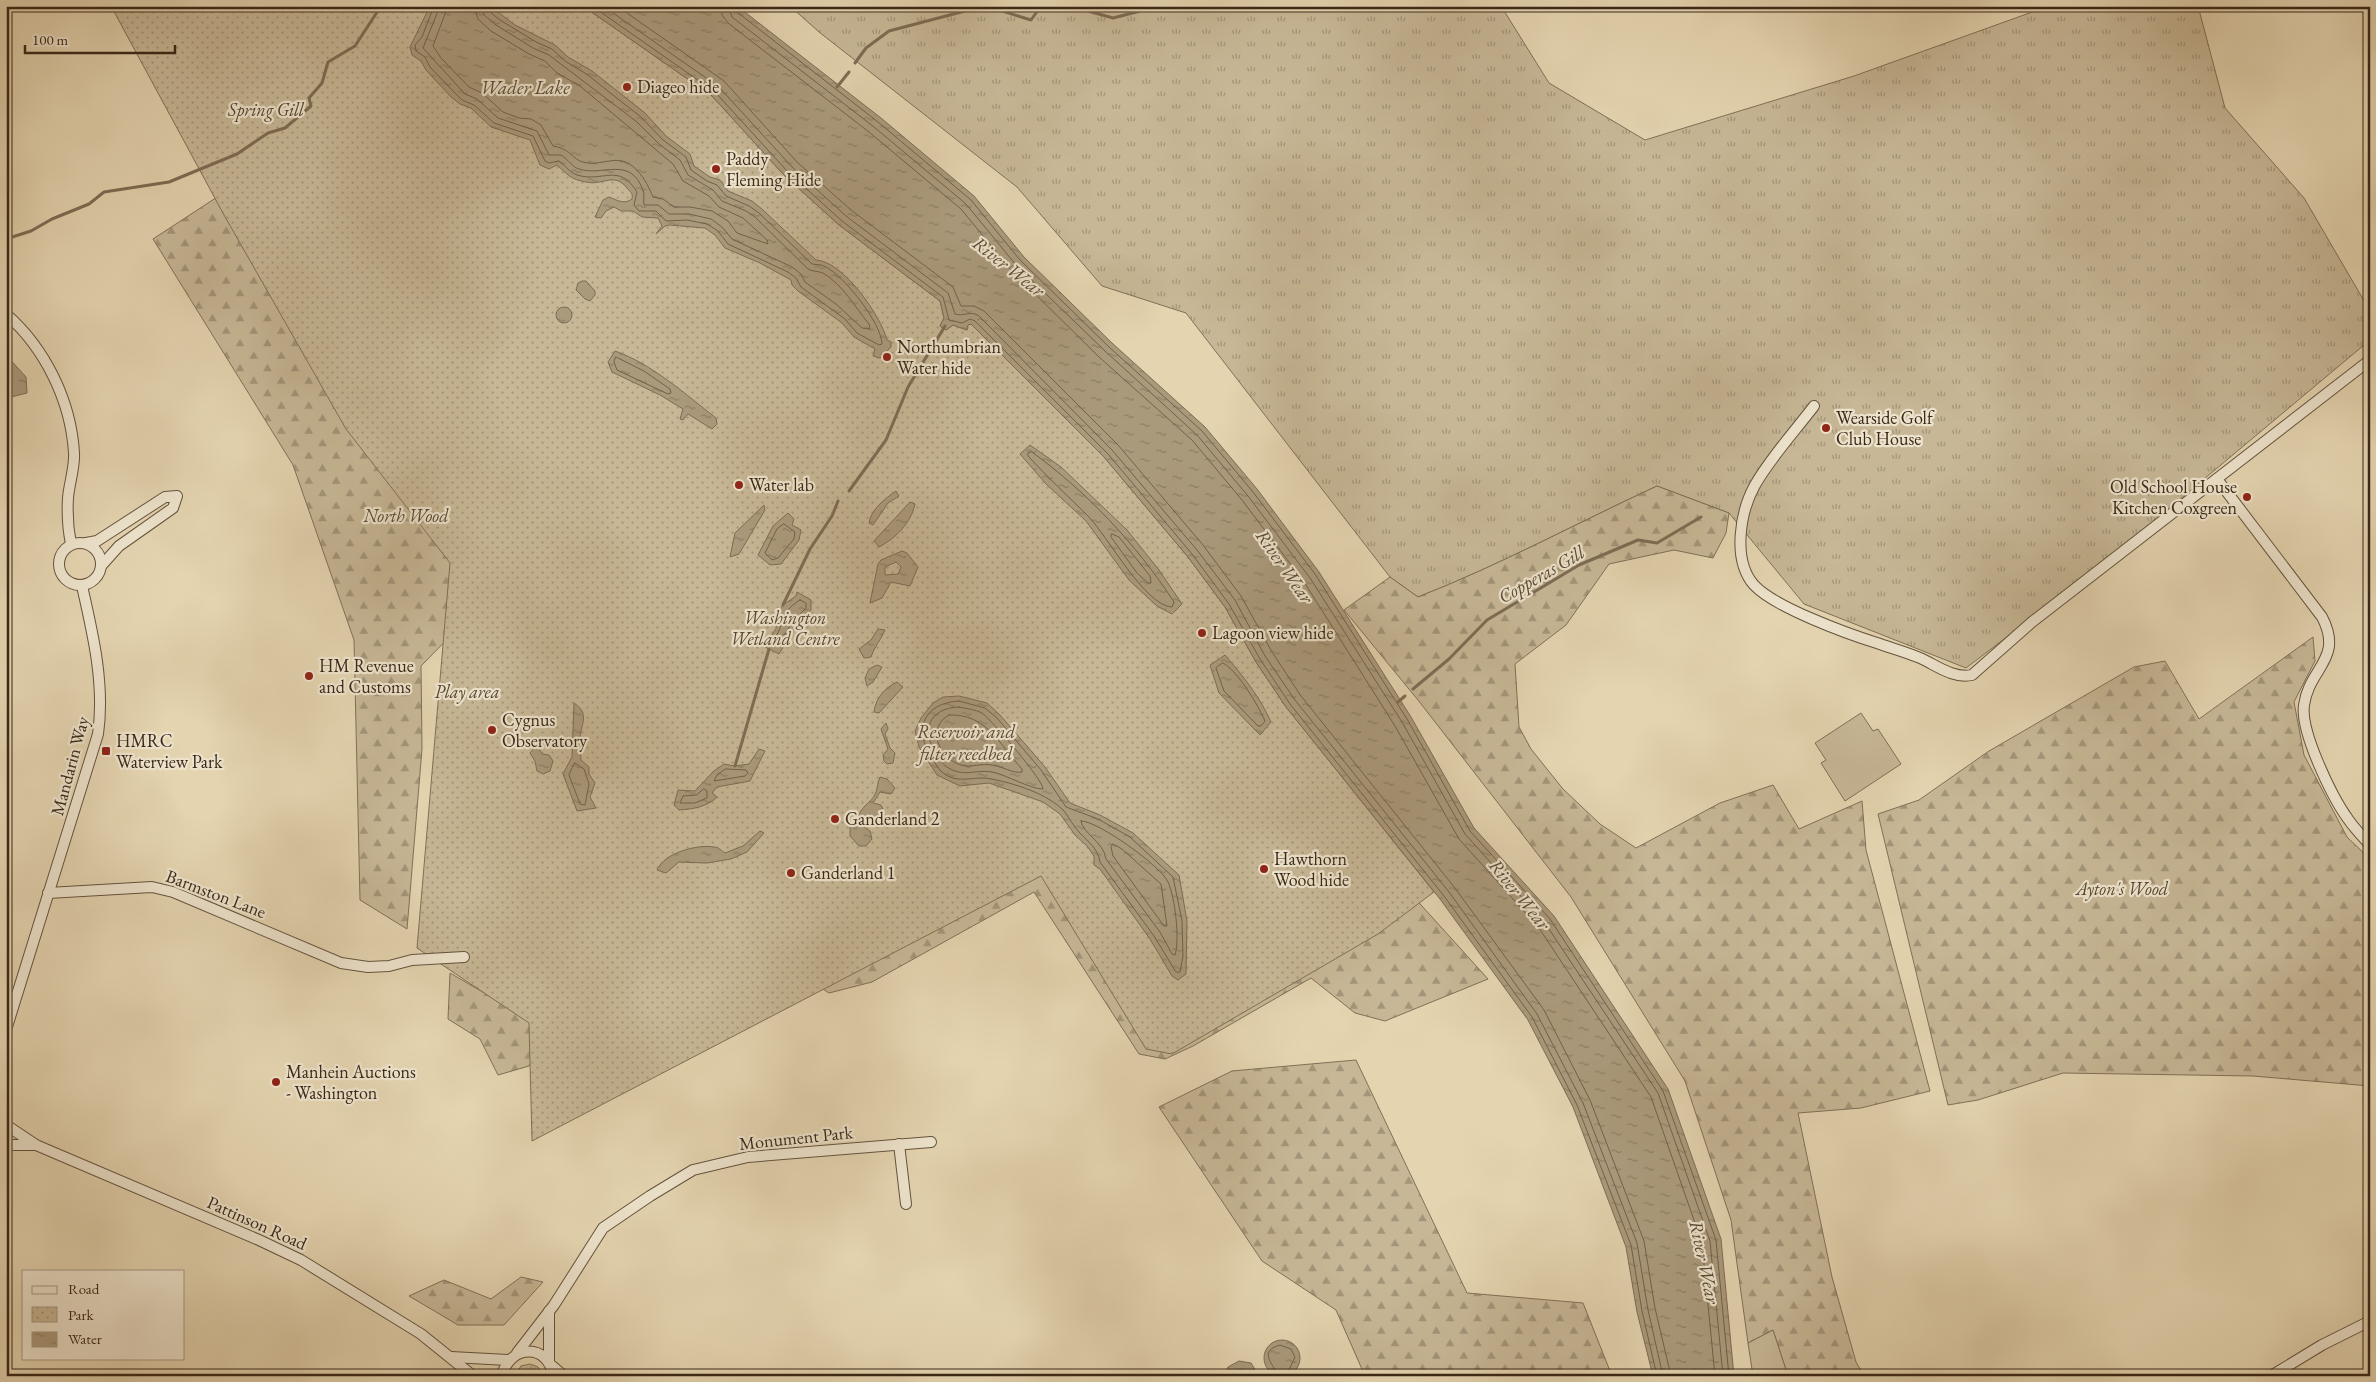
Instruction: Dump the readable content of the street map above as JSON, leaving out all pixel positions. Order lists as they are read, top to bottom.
{
  "streets": {
    "street": [
      "Mandarin Way",
      "Barmston Lane",
      "Monument Park",
      "Pattinson Road"
    ]
  },
  "crossings": [
    ["Mandarin Way", "Barmston Lane"]
  ],
  "water": [
    "Wader Lake",
    "River Wear",
    "Copperas Gill",
    "Reservoir and filter reedbed"
  ],
  "parks": [
    "Spring Gill",
    "North Wood",
    "Washington Wetland Centre",
    "Play area",
    "Ayton's Wood"
  ],
  "places": {
    "other": [
      "Diageo hide",
      "Paddy Fleming Hide",
      "Northumbrian Water hide",
      "Wearside Golf Club House",
      "Water lab",
      "Old School House Kitchen Coxgreen",
      "Lagoon view hide",
      "HM Revenue and Customs",
      "Cygnus Observatory",
      "Ganderland 2",
      "Hawthorn Wood hide",
      "Ganderland 1",
      "Manhein Auctions - Washington"
    ],
    "transit": ["HMRC Waterview Park"]
  },
  "legend": ["Road", "Park", "Water"],
  "scale_bar": "100 m"
}
